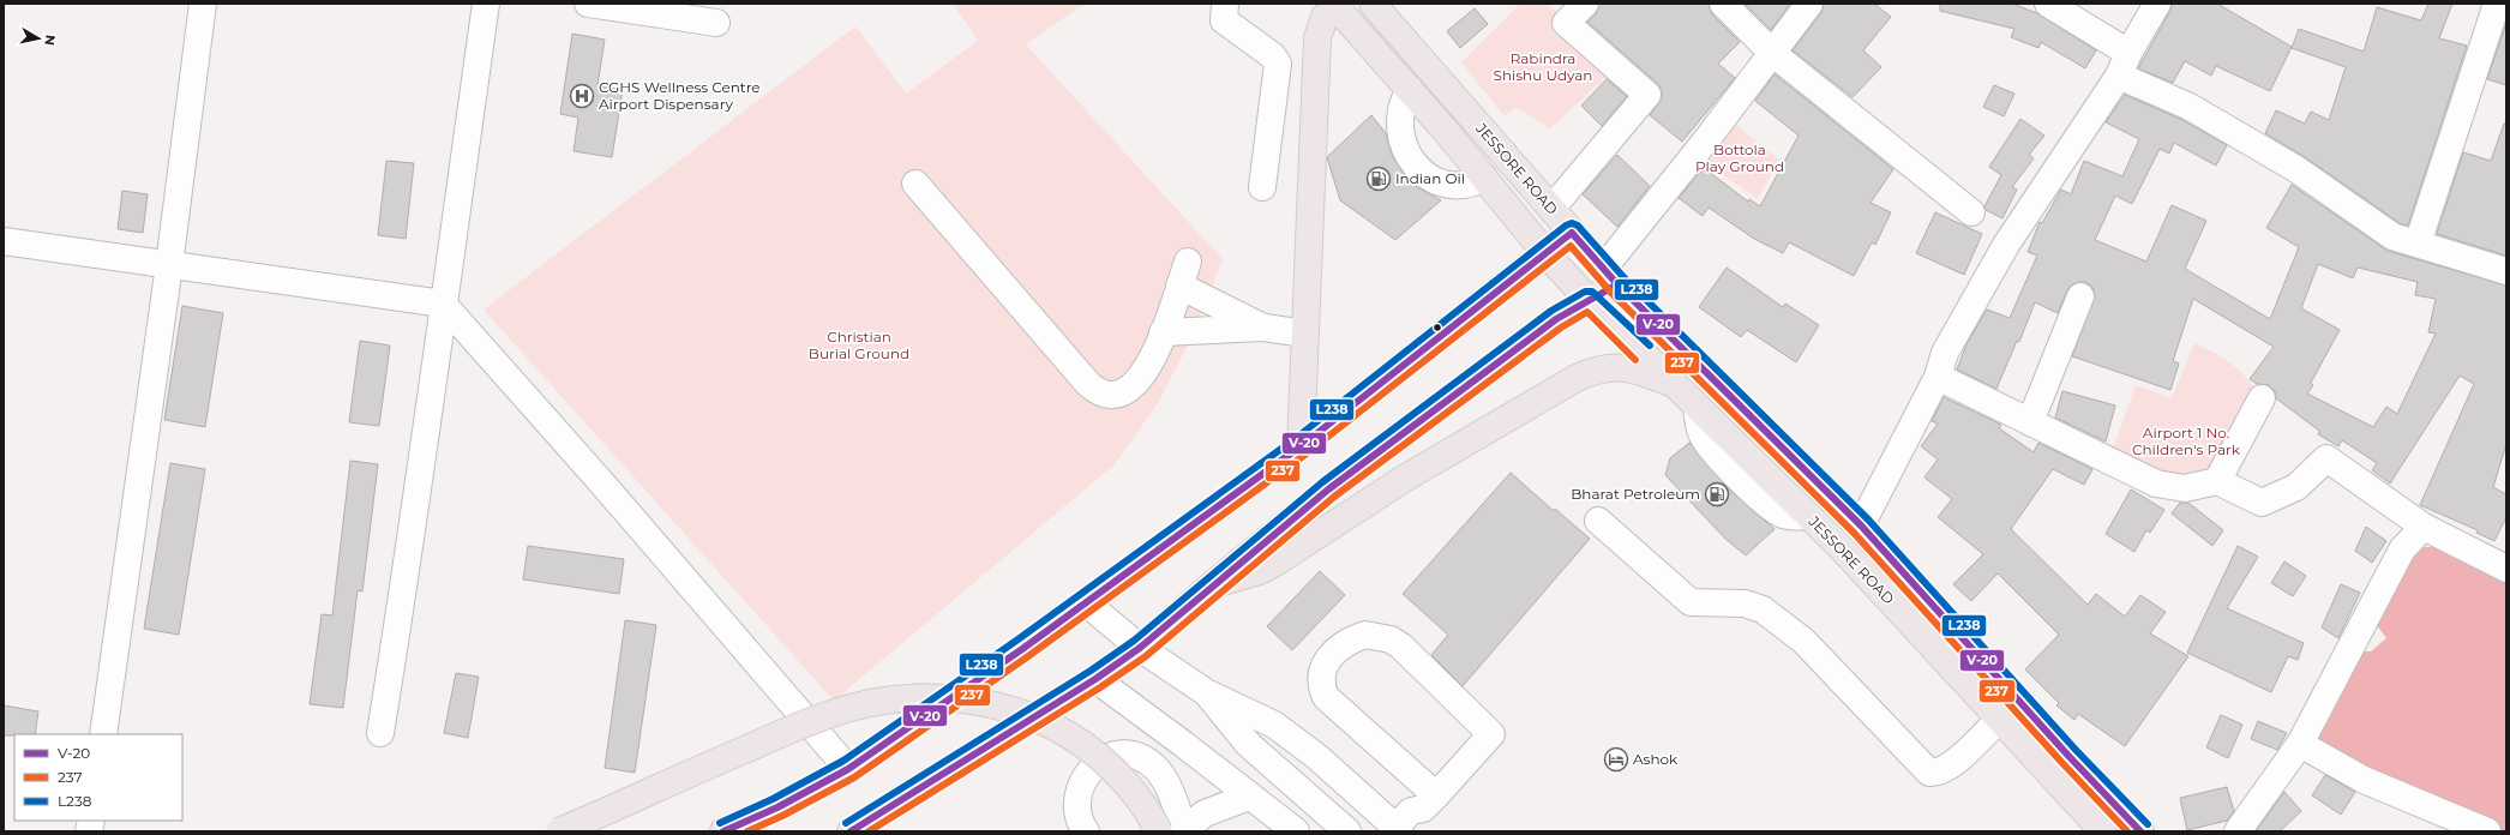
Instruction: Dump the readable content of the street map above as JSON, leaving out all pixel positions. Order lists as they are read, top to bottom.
{
  "streets": {
    "main road": ["JESSORE ROAD"]
  },
  "parks": [
    "Rabindra Shishu Udyan",
    "Bottola Play Ground",
    "Christian Burial Ground",
    "Airport 1 No. Children's Park"
  ],
  "places": {
    "hospital": ["CGHS Wellness Centre Airport Dispensary"],
    "fuel station": ["Indian Oil", "Bharat Petroleum"],
    "hotel": ["Ashok"]
  },
  "lines": ["transit line L238", "transit line V-20", "transit line 237"],
  "legend": ["V-20", "237", "L238"],
  "north": "right"
}
